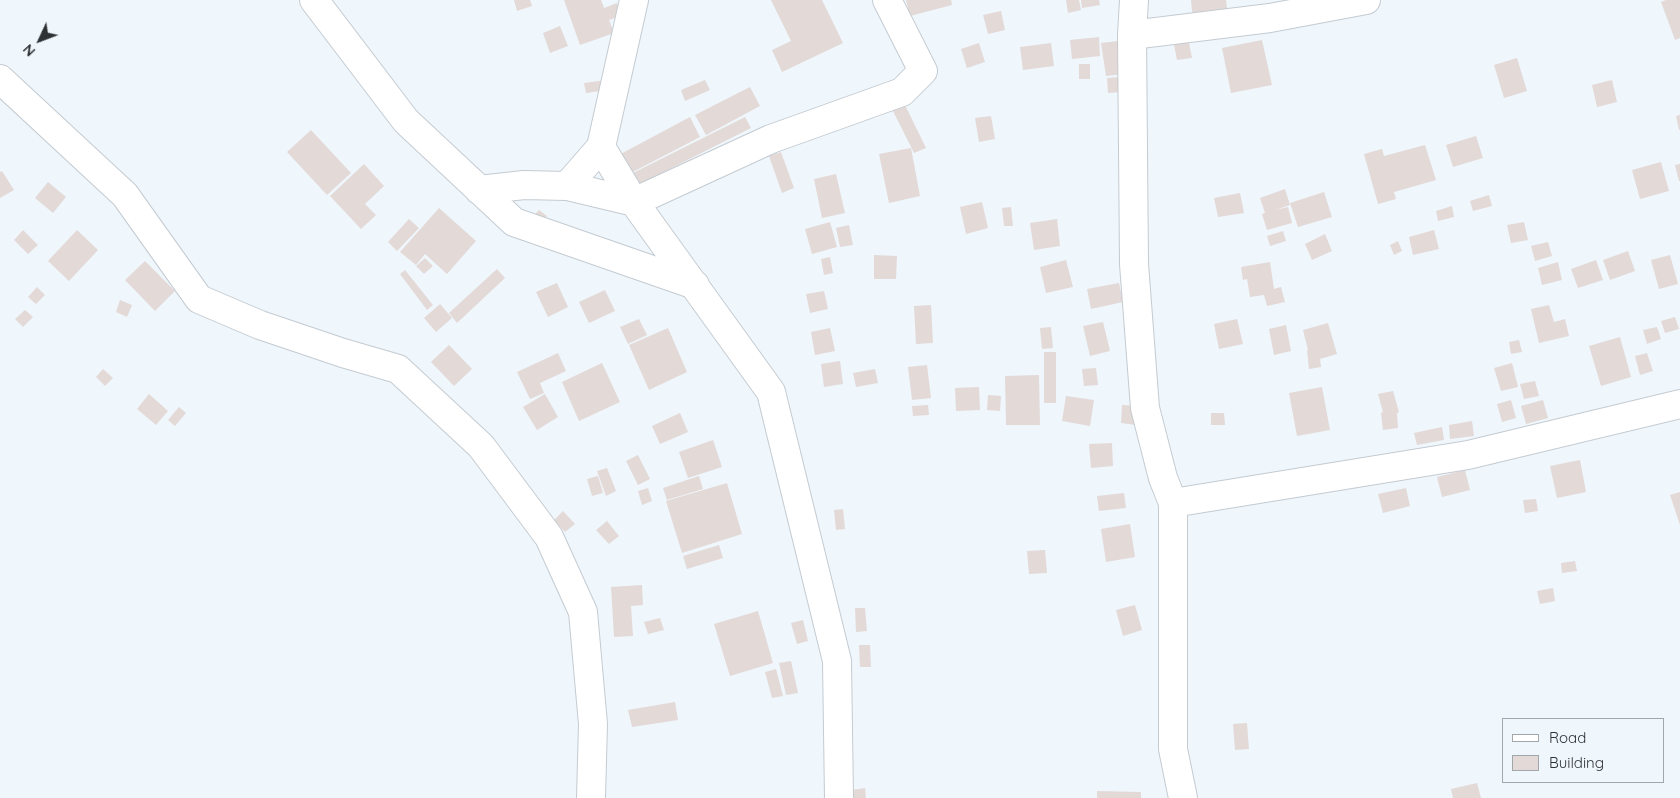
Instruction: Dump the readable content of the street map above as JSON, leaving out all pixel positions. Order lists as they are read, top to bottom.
{
  "legend": ["Road", "Building"],
  "north": "bottom left"
}
